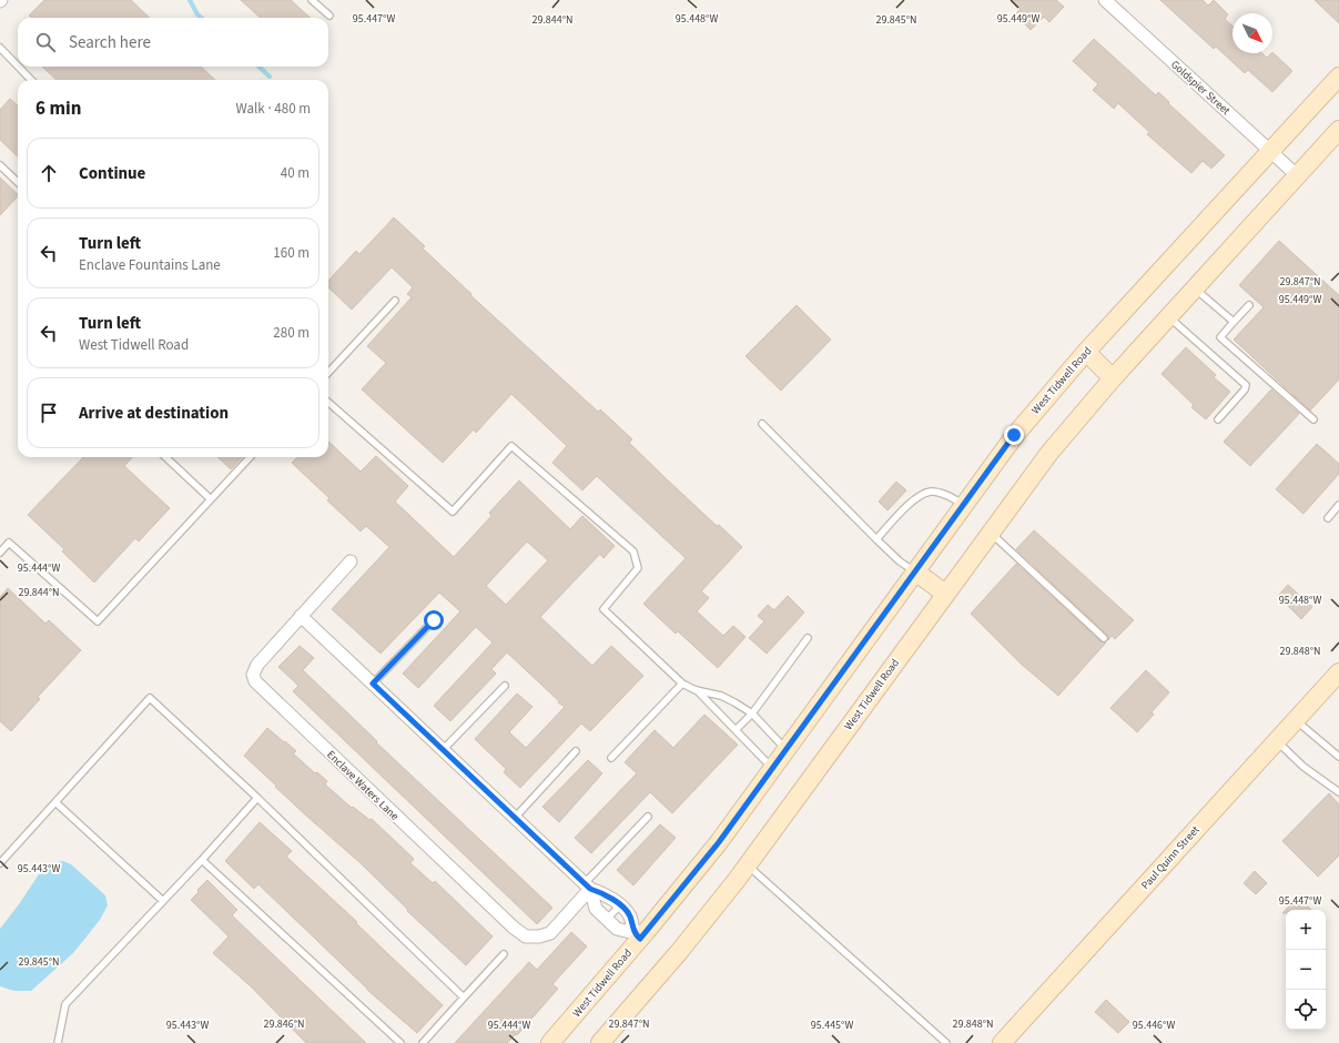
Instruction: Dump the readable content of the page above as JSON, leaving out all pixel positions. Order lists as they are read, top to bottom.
{
  "streets": {
    "main road": ["West Tidwell Road", "Paul Quinn Street"],
    "street": ["Goldspier Street", "Enclave Waters Lane"]
  },
  "crossings": [
    ["Goldspier Street", "West Tidwell Road"]
  ],
  "north": "bottom right",
  "page": {
    "search": "Search here",
    "heading": ["6 min", "Walk · 480 m"],
    "list": [
      ["Continue", "40 m"],
      ["Turn left", "Enclave Fountains Lane", "160 m"],
      ["Turn left", "West Tidwell Road", "280 m"],
      "Arrive at destination"
    ],
    "map_buttons": ["+", "−"]
  },
  "coordinates": [
    "95.449°W",
    "95.447°W",
    "95.448°W",
    "29.845°N",
    "29.844°N",
    "29.847°N",
    "95.444°W",
    "29.848°N",
    "95.443°W",
    "29.846°N",
    "95.445°W",
    "95.446°W"
  ]
}
